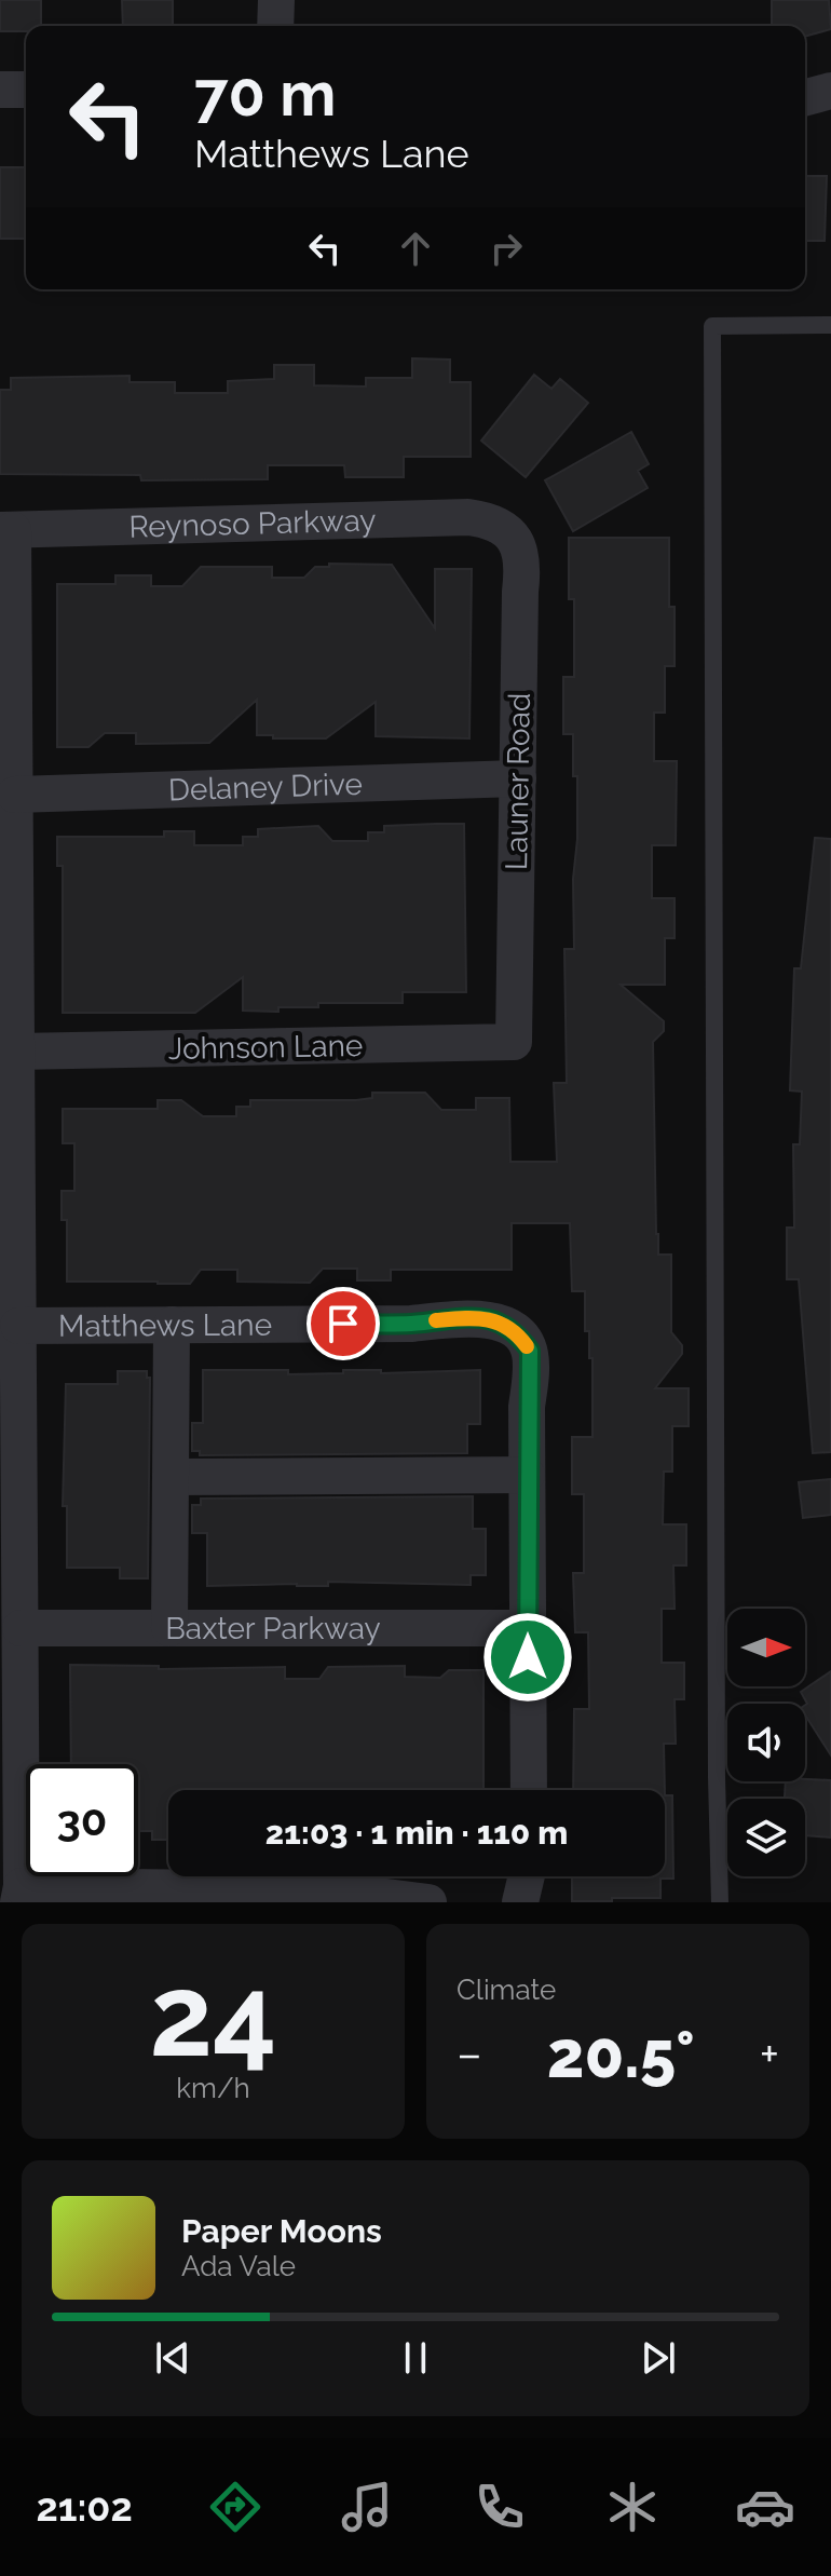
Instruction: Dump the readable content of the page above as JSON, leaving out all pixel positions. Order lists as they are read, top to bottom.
{
  "streets": {
    "street": [
      "Reynoso Parkway",
      "Launer Road",
      "Delaney Drive",
      "Johnson Lane",
      "Matthews Lane",
      "Baxter Parkway"
    ]
  },
  "crossings": [
    ["Reynoso Parkway", "Launer Road"],
    ["Launer Road", "Delaney Drive"],
    ["Launer Road", "Johnson Lane"]
  ],
  "north": "right",
  "page": {
    "turn": ["70 m", "Matthews Lane"],
    "limit": "30",
    "trip": "21:03 · 1 min · 110 m",
    "tile": [
      ["24", "km/h"],
      "Climate"
    ],
    "heat": ["−", "20.5°", "+"],
    "song": ["Paper Moons", "Ada Vale"],
    "tabs": "21:02"
  }
}
